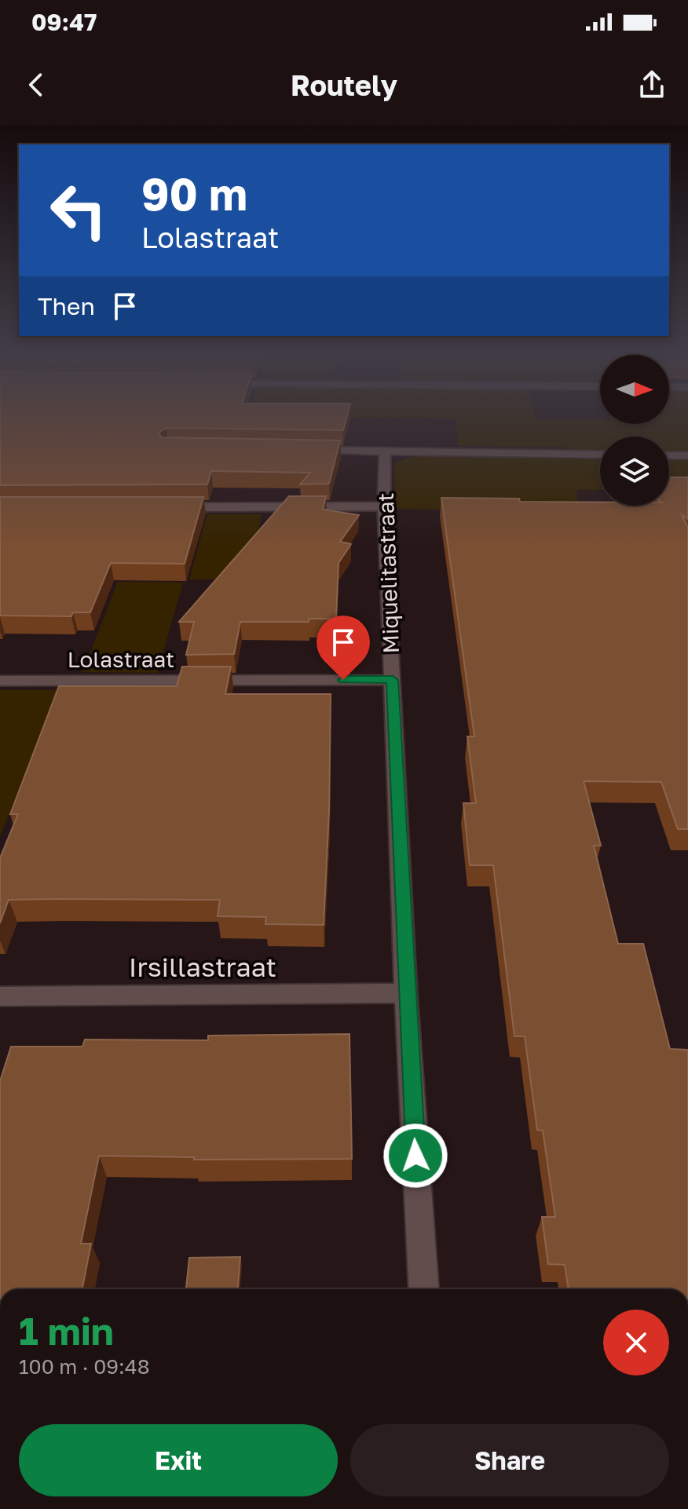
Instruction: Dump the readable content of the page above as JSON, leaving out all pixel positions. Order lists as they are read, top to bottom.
{
  "streets": {
    "street": ["Miquelitastraat", "Lolastraat", "Irsillastraat"]
  },
  "crossings": [
    ["Miquelitastraat", "Lolastraat"],
    ["Miquelitastraat", "Irsillastraat"]
  ],
  "north": "right",
  "page": {
    "status": "09:47",
    "header": "Routely",
    "turn": ["90 m", "Lolastraat"],
    "then": "Then",
    "heading": ["1 min", "100 m · 09:48"],
    "buttons": ["Exit", "Share"]
  }
}
